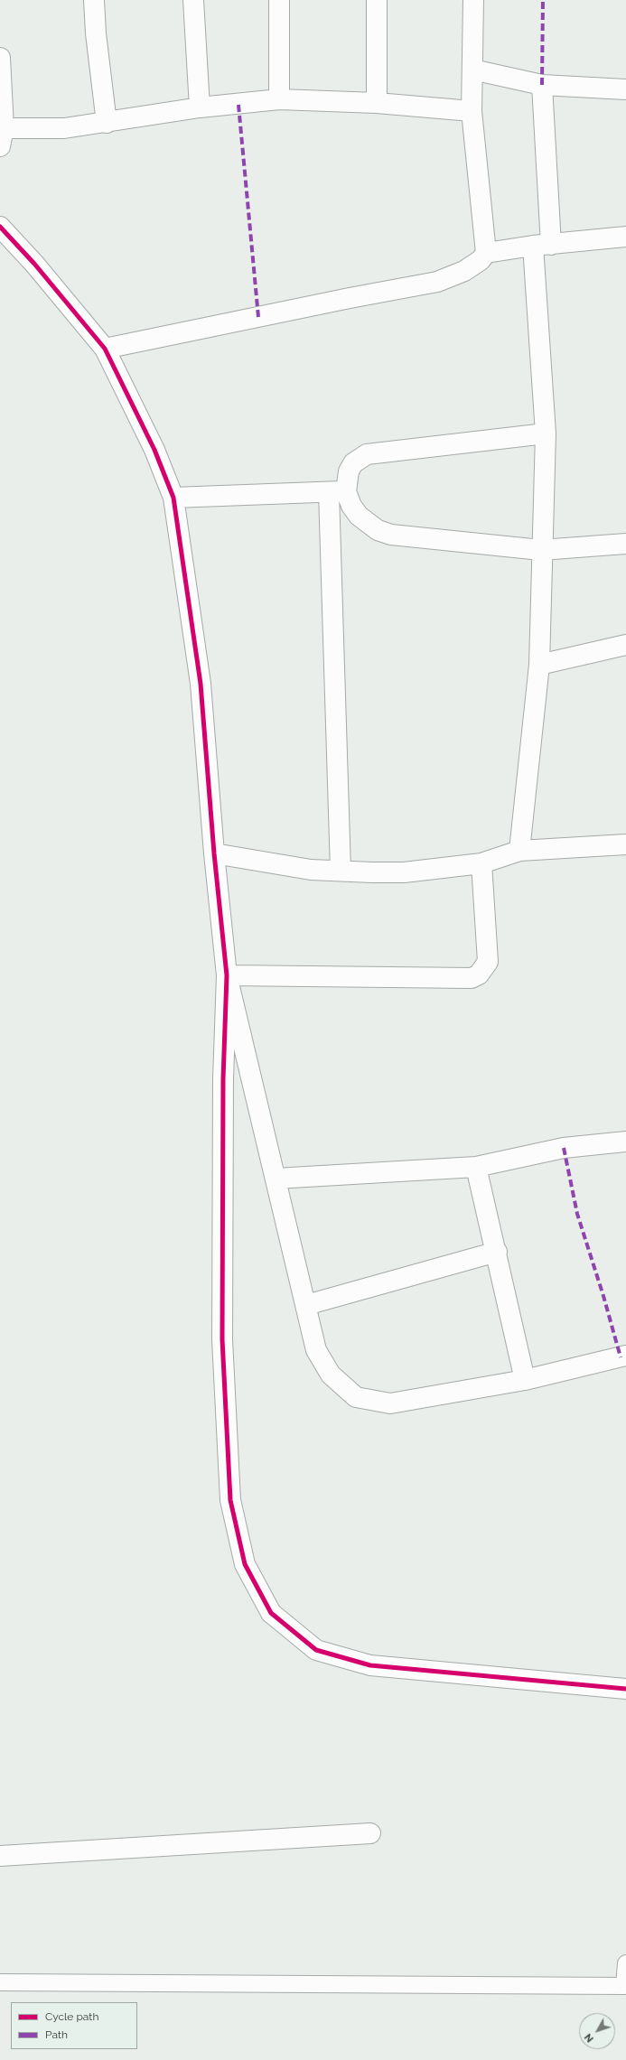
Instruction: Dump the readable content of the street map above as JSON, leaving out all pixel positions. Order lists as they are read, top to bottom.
{
  "legend": ["Cycle path", "Path"],
  "north": "bottom left"
}
